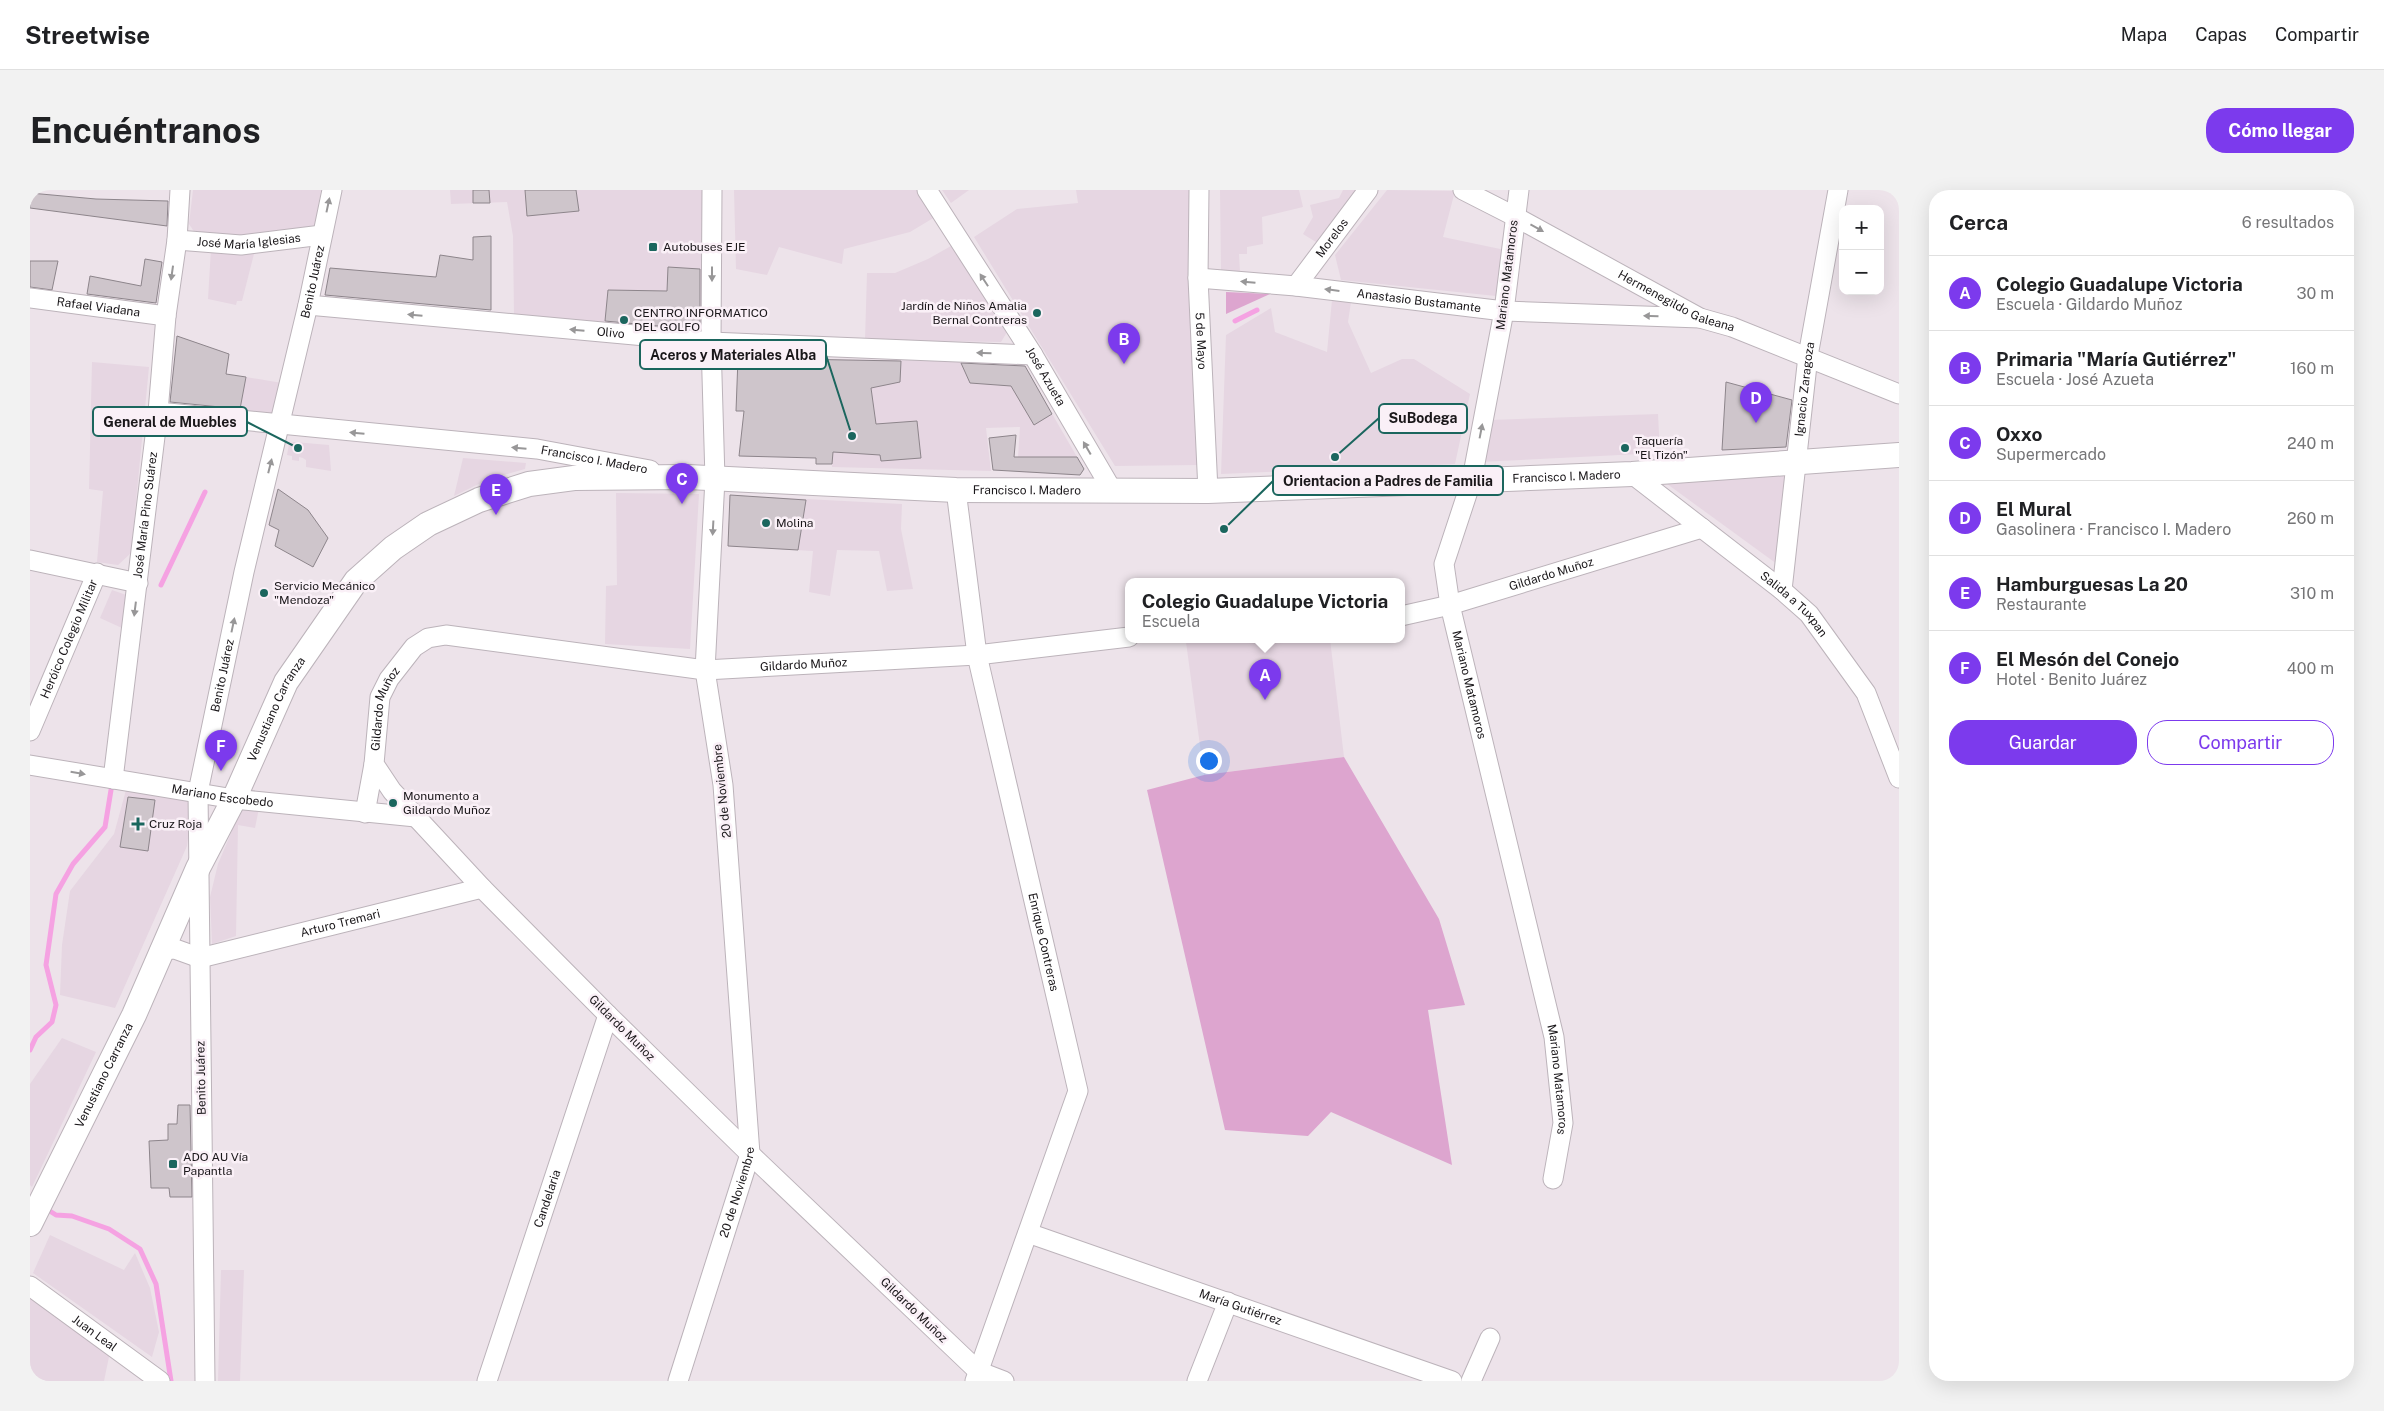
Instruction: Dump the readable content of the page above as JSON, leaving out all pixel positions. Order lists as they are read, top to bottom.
{
  "streets": {
    "main road": ["Francisco I. Madero", "Venustiano Carranza"],
    "street": [
      "Morelos",
      "José María Iglesias",
      "Mariano Matamoros",
      "Benito Juárez",
      "Hermenegildo Galeana",
      "Anastasio Bustamante",
      "Rafael Viadana",
      "Olivo",
      "5 de Mayo",
      "José Azueta",
      "Ignacio Zaragoza",
      "José María Pino Suárez",
      "Gildardo Muñoz",
      "Salida a Tuxpan",
      "Heróico Colegio Militar",
      "20 de Noviembre",
      "Mariano Escobedo",
      "Arturo Tremari",
      "Enrique Contreras",
      "Candelaria",
      "María Gutiérrez",
      "Juan Leal"
    ]
  },
  "crossings": [
    ["Morelos", "Anastasio Bustamante"],
    ["José María Iglesias", "Benito Juárez"],
    ["José María Iglesias", "José María Pino Suárez"],
    ["Mariano Matamoros", "Hermenegildo Galeana"],
    ["Mariano Matamoros", "Anastasio Bustamante"],
    ["Mariano Matamoros", "Francisco I. Madero"],
    ["Mariano Matamoros", "Gildardo Muñoz"],
    ["Benito Juárez", "Olivo"],
    ["Benito Juárez", "Francisco I. Madero"],
    ["Benito Juárez", "Venustiano Carranza"],
    ["Benito Juárez", "Mariano Escobedo"],
    ["Benito Juárez", "Arturo Tremari"],
    ["Hermenegildo Galeana", "Anastasio Bustamante"],
    ["Hermenegildo Galeana", "Ignacio Zaragoza"],
    ["Anastasio Bustamante", "5 de Mayo"],
    ["Rafael Viadana", "José María Pino Suárez"],
    ["Olivo", "José Azueta"],
    ["Olivo", "20 de Noviembre"],
    ["5 de Mayo", "Francisco I. Madero"],
    ["José Azueta", "Francisco I. Madero"],
    ["Ignacio Zaragoza", "Francisco I. Madero"],
    ["Ignacio Zaragoza", "Salida a Tuxpan"],
    ["Francisco I. Madero", "José María Pino Suárez"],
    ["Francisco I. Madero", "Salida a Tuxpan"],
    ["Francisco I. Madero", "Venustiano Carranza"],
    ["Francisco I. Madero", "20 de Noviembre"],
    ["Francisco I. Madero", "Enrique Contreras"],
    ["José María Pino Suárez", "Mariano Escobedo"],
    ["Gildardo Muñoz", "Salida a Tuxpan"],
    ["Gildardo Muñoz", "20 de Noviembre"],
    ["Gildardo Muñoz", "Mariano Escobedo"],
    ["Gildardo Muñoz", "Arturo Tremari"],
    ["Gildardo Muñoz", "Enrique Contreras"],
    ["Gildardo Muñoz", "Candelaria"],
    ["Venustiano Carranza", "Mariano Escobedo"],
    ["Enrique Contreras", "María Gutiérrez"]
  ],
  "one_way": [
    "Benito Juárez",
    "Hermenegildo Galeana",
    "Anastasio Bustamante",
    "Olivo",
    "José Azueta",
    "José María Pino Suárez"
  ],
  "places": {
    "transit": ["Autobuses EJE", "ADO AU Vía Papantla"],
    "other": [
      "Jardín de Niños Amalia Bernal Contreras",
      "CENTRO INFORMATICO DEL GOLFO",
      "Aceros y Materiales Alba",
      "General de Muebles",
      "Taquería \"El Tizón\"",
      "SuBodega",
      "Molina",
      "Orientacion a Padres de Familia",
      "Servicio Mecánico \"Mendoza\"",
      "Monumento a Gildardo Muñoz"
    ],
    "health": ["Cruz Roja"]
  },
  "page": {
    "header": "Streetwise",
    "nav": ["Mapa", "Capas", "Compartir"],
    "buttons": [
      "Cómo llegar",
      ["Guardar", "Compartir"]
    ],
    "title": "Encuéntranos",
    "heading": ["Cerca", "6 resultados"],
    "map_buttons": ["+", "−"],
    "list": [
      {
        "mark": "A",
        "name": "Colegio Guadalupe Victoria",
        "note": "Escuela · Gildardo Muñoz",
        "value": "30 m"
      },
      {
        "mark": "B",
        "name": "Primaria \"María Gutiérrez\"",
        "note": "Escuela · José Azueta",
        "value": "160 m"
      },
      {
        "mark": "C",
        "name": "Oxxo",
        "note": "Supermercado",
        "value": "240 m"
      },
      {
        "mark": "D",
        "name": "El Mural",
        "note": "Gasolinera · Francisco I. Madero",
        "value": "260 m"
      },
      {
        "mark": "E",
        "name": "Hamburguesas La 20",
        "note": "Restaurante",
        "value": "310 m"
      },
      {
        "mark": "F",
        "name": "El Mesón del Conejo",
        "note": "Hotel · Benito Juárez",
        "value": "400 m"
      }
    ],
    "pins": [
      "B",
      "D",
      "C",
      "E",
      "A",
      "F"
    ],
    "popup": ["Colegio Guadalupe Victoria", "Escuela"]
  }
}
